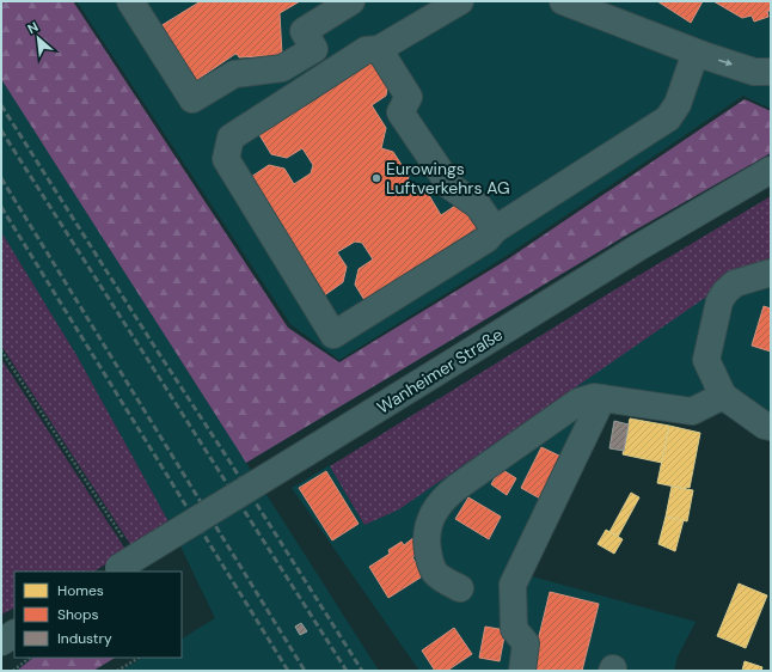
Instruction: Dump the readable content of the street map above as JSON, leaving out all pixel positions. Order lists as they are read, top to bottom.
{
  "streets": {
    "street": ["Wanheimer Straße"]
  },
  "places": ["Eurowings Luftverkehrs AG"],
  "legend": ["Homes", "Shops", "Industry"],
  "north": "top left"
}
